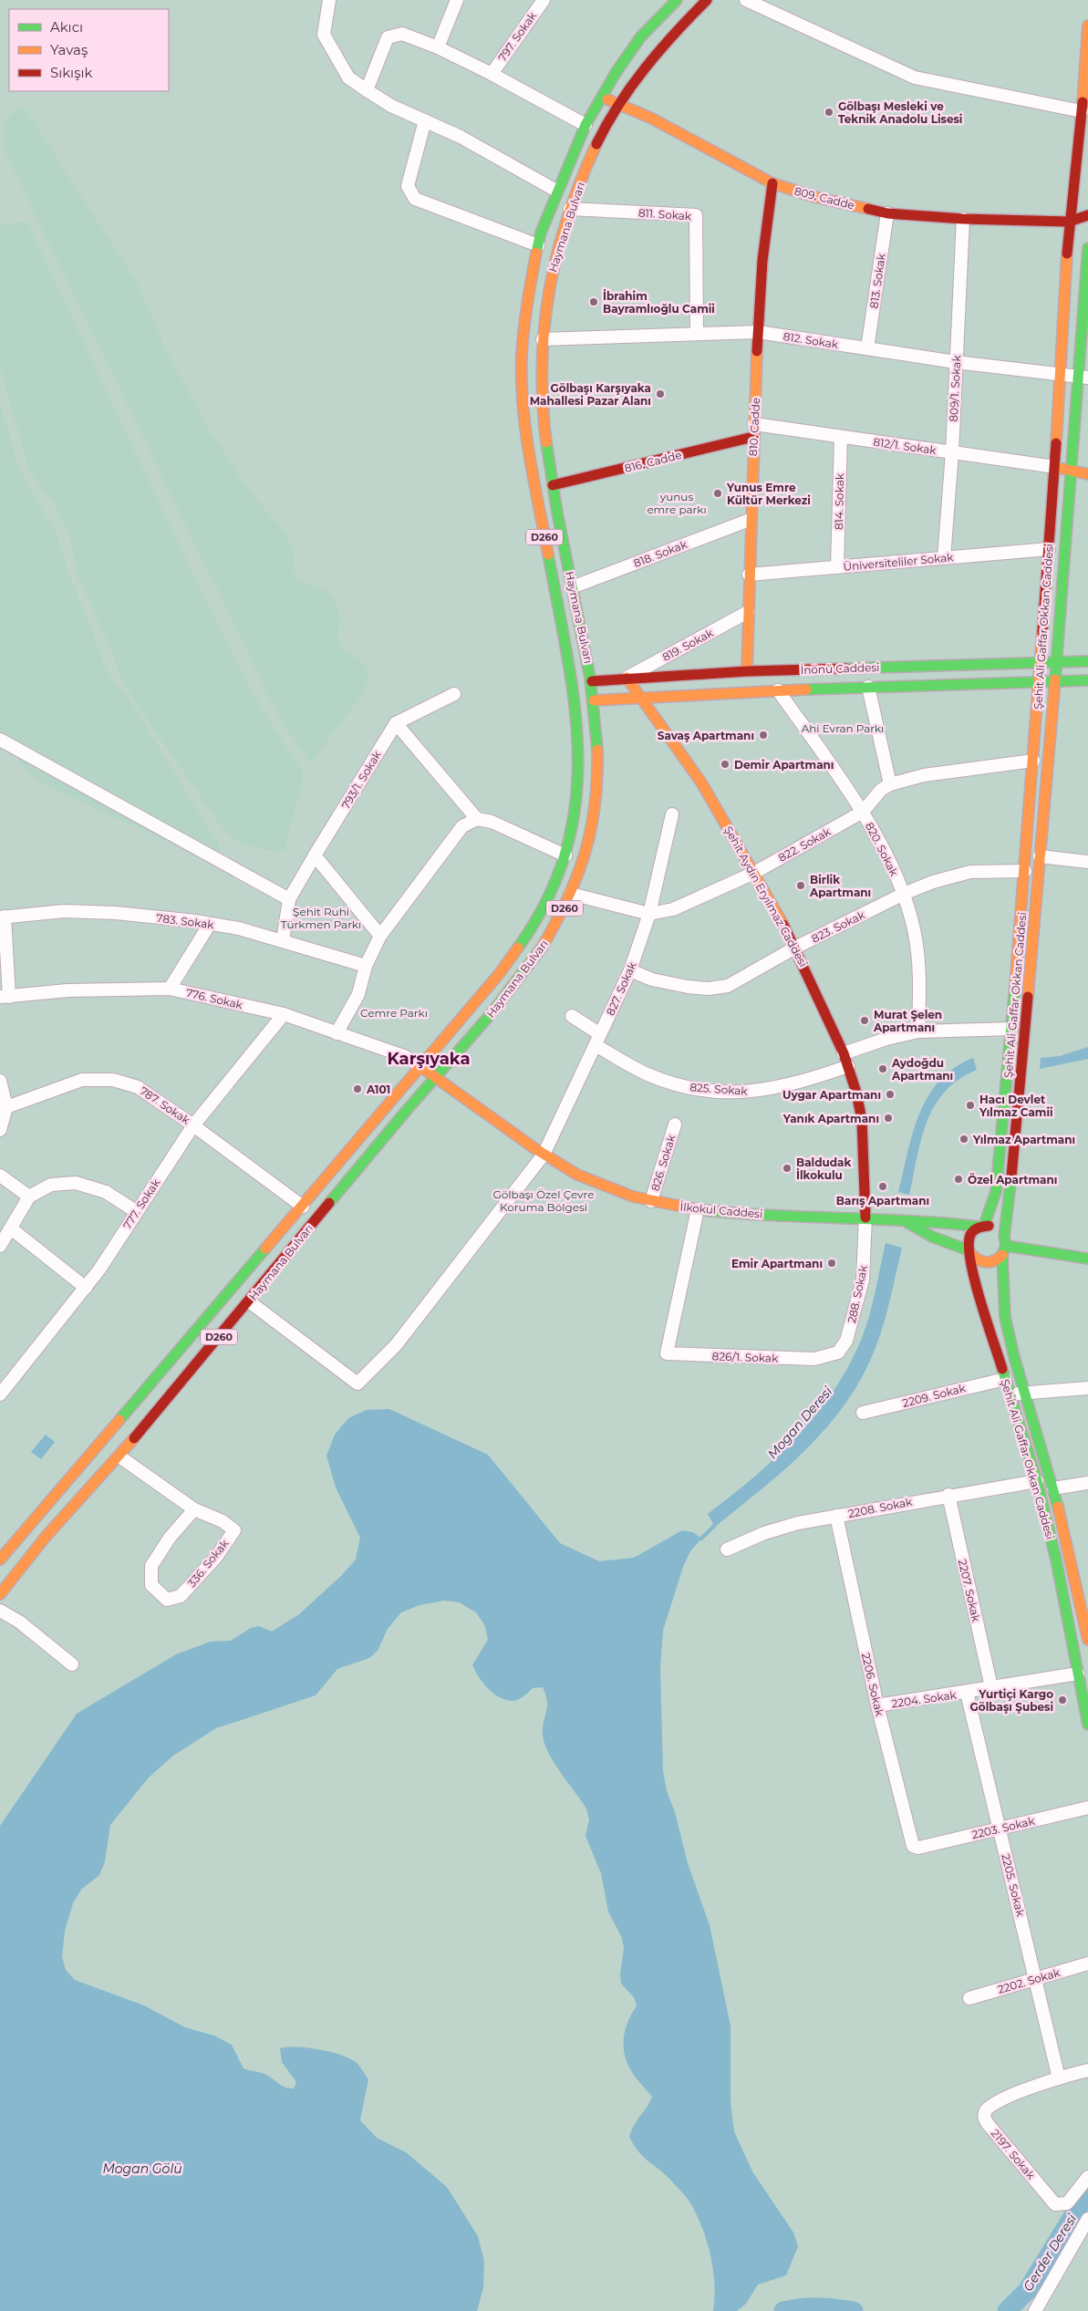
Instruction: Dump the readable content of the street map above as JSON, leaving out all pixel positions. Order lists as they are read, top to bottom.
{
  "streets": {
    "main road": [
      "809. Cadde",
      "Haymana Bulvarı",
      "810. Cadde",
      "816. Cadde",
      "D260",
      "Şehit Ali Gaffar Okkan Caddesi",
      "İnönü Caddesi",
      "Şehit Aydın Eryılmaz Caddesi",
      "İlkokul Caddesi"
    ],
    "street": [
      "797. Sokak",
      "811. Sokak",
      "813. Sokak",
      "812. Sokak",
      "809/1. Sokak",
      "812/1. Sokak",
      "814. Sokak",
      "818. Sokak",
      "Üniversiteliler Sokak",
      "819. Sokak",
      "793/1. Sokak",
      "822. Sokak",
      "820. Sokak",
      "783. Sokak",
      "823. Sokak",
      "827. Sokak",
      "776. Sokak",
      "825. Sokak",
      "787. Sokak",
      "826. Sokak",
      "777. Sokak",
      "288. Sokak",
      "826/1. Sokak",
      "2209. Sokak",
      "2208. Sokak",
      "336. Sokak",
      "2207. Sokak",
      "2206. Sokak",
      "2204. Sokak",
      "2203. Sokak",
      "2205. Sokak",
      "2202. Sokak",
      "2197. Sokak"
    ]
  },
  "crossings": [
    ["809. Cadde", "Haymana Bulvarı"],
    ["809. Cadde", "813. Sokak"],
    ["809. Cadde", "809/1. Sokak"],
    ["809. Cadde", "810. Cadde"],
    ["809. Cadde", "Şehit Ali Gaffar Okkan Caddesi"],
    ["811. Sokak", "Haymana Bulvarı"],
    ["811. Sokak", "812. Sokak"],
    ["Haymana Bulvarı", "812. Sokak"],
    ["Haymana Bulvarı", "816. Cadde"],
    ["Haymana Bulvarı", "818. Sokak"],
    ["Haymana Bulvarı", "İnönü Caddesi"],
    ["Haymana Bulvarı", "822. Sokak"],
    ["Haymana Bulvarı", "827. Sokak"],
    ["Haymana Bulvarı", "776. Sokak"],
    ["Haymana Bulvarı", "787. Sokak"],
    ["Haymana Bulvarı", "İlkokul Caddesi"],
    ["Haymana Bulvarı", "336. Sokak"],
    ["813. Sokak", "812. Sokak"],
    ["812. Sokak", "809/1. Sokak"],
    ["812. Sokak", "810. Cadde"],
    ["812. Sokak", "Şehit Ali Gaffar Okkan Caddesi"],
    ["809/1. Sokak", "812/1. Sokak"],
    ["809/1. Sokak", "Üniversiteliler Sokak"],
    ["810. Cadde", "812/1. Sokak"],
    ["810. Cadde", "816. Cadde"],
    ["810. Cadde", "818. Sokak"],
    ["810. Cadde", "Üniversiteliler Sokak"],
    ["810. Cadde", "819. Sokak"],
    ["810. Cadde", "İnönü Caddesi"],
    ["812/1. Sokak", "816. Cadde"],
    ["812/1. Sokak", "814. Sokak"],
    ["812/1. Sokak", "Şehit Ali Gaffar Okkan Caddesi"],
    ["814. Sokak", "Üniversiteliler Sokak"],
    ["Üniversiteliler Sokak", "Şehit Ali Gaffar Okkan Caddesi"],
    ["Şehit Ali Gaffar Okkan Caddesi", "İnönü Caddesi"],
    ["Şehit Ali Gaffar Okkan Caddesi", "822. Sokak"],
    ["Şehit Ali Gaffar Okkan Caddesi", "823. Sokak"],
    ["Şehit Ali Gaffar Okkan Caddesi", "İlkokul Caddesi"],
    ["Şehit Ali Gaffar Okkan Caddesi", "2209. Sokak"],
    ["Şehit Ali Gaffar Okkan Caddesi", "2208. Sokak"],
    ["Şehit Ali Gaffar Okkan Caddesi", "2204. Sokak"],
    ["819. Sokak", "İnönü Caddesi"],
    ["819. Sokak", "Şehit Aydın Eryılmaz Caddesi"],
    ["İnönü Caddesi", "Şehit Aydın Eryılmaz Caddesi"],
    ["822. Sokak", "820. Sokak"],
    ["822. Sokak", "Şehit Aydın Eryılmaz Caddesi"],
    ["822. Sokak", "827. Sokak"],
    ["820. Sokak", "823. Sokak"],
    ["Şehit Aydın Eryılmaz Caddesi", "823. Sokak"],
    ["Şehit Aydın Eryılmaz Caddesi", "825. Sokak"],
    ["Şehit Aydın Eryılmaz Caddesi", "İlkokul Caddesi"],
    ["Şehit Aydın Eryılmaz Caddesi", "288. Sokak"],
    ["823. Sokak", "827. Sokak"],
    ["827. Sokak", "825. Sokak"],
    ["827. Sokak", "İlkokul Caddesi"],
    ["776. Sokak", "777. Sokak"],
    ["776. Sokak", "İlkokul Caddesi"],
    ["787. Sokak", "777. Sokak"],
    ["826. Sokak", "İlkokul Caddesi"],
    ["İlkokul Caddesi", "288. Sokak"],
    ["İlkokul Caddesi", "826/1. Sokak"],
    ["288. Sokak", "826/1. Sokak"],
    ["2208. Sokak", "2207. Sokak"],
    ["2208. Sokak", "2206. Sokak"],
    ["2207. Sokak", "2204. Sokak"],
    ["2206. Sokak", "2204. Sokak"],
    ["2206. Sokak", "2203. Sokak"],
    ["2204. Sokak", "2205. Sokak"],
    ["2203. Sokak", "2205. Sokak"],
    ["2205. Sokak", "2202. Sokak"],
    ["2205. Sokak", "2197. Sokak"]
  ],
  "districts": ["Karşıyaka"],
  "water": ["Mogan Deresi", "Mogan Gölü", "Gerder Deresi"],
  "parks": [
    "yunus emre parkı",
    "Ahi Evran Parkı",
    "Şehit Ruhi Türkmen Parkı",
    "Cemre Parkı",
    "Gölbaşı Özel Çevre Koruma Bölgesi"
  ],
  "places": [
    "Gölbaşı Mesleki ve Teknik Anadolu Lisesi",
    "İbrahim Bayramlıoğlu Camii",
    "Gölbaşı Karşıyaka Mahallesi Pazar Alanı",
    "Yunus Emre Kültür Merkezi",
    "Savaş Apartmanı",
    "Demir Apartmanı",
    "Birlik Apartmanı",
    "Murat Şelen Apartmanı",
    "Aydoğdu Apartmanı",
    "A101",
    "Uygar Apartmanı",
    "Hacı Devlet Yılmaz Camii",
    "Yanık Apartmanı",
    "Yılmaz Apartmanı",
    "Baldudak İlkokulu",
    "Özel Apartmanı",
    "Barış Apartmanı",
    "Emir Apartmanı",
    "Yurtiçi Kargo Gölbaşı Şubesi"
  ],
  "legend": ["Akıcı", "Yavaş", "Sıkışık"]
}
